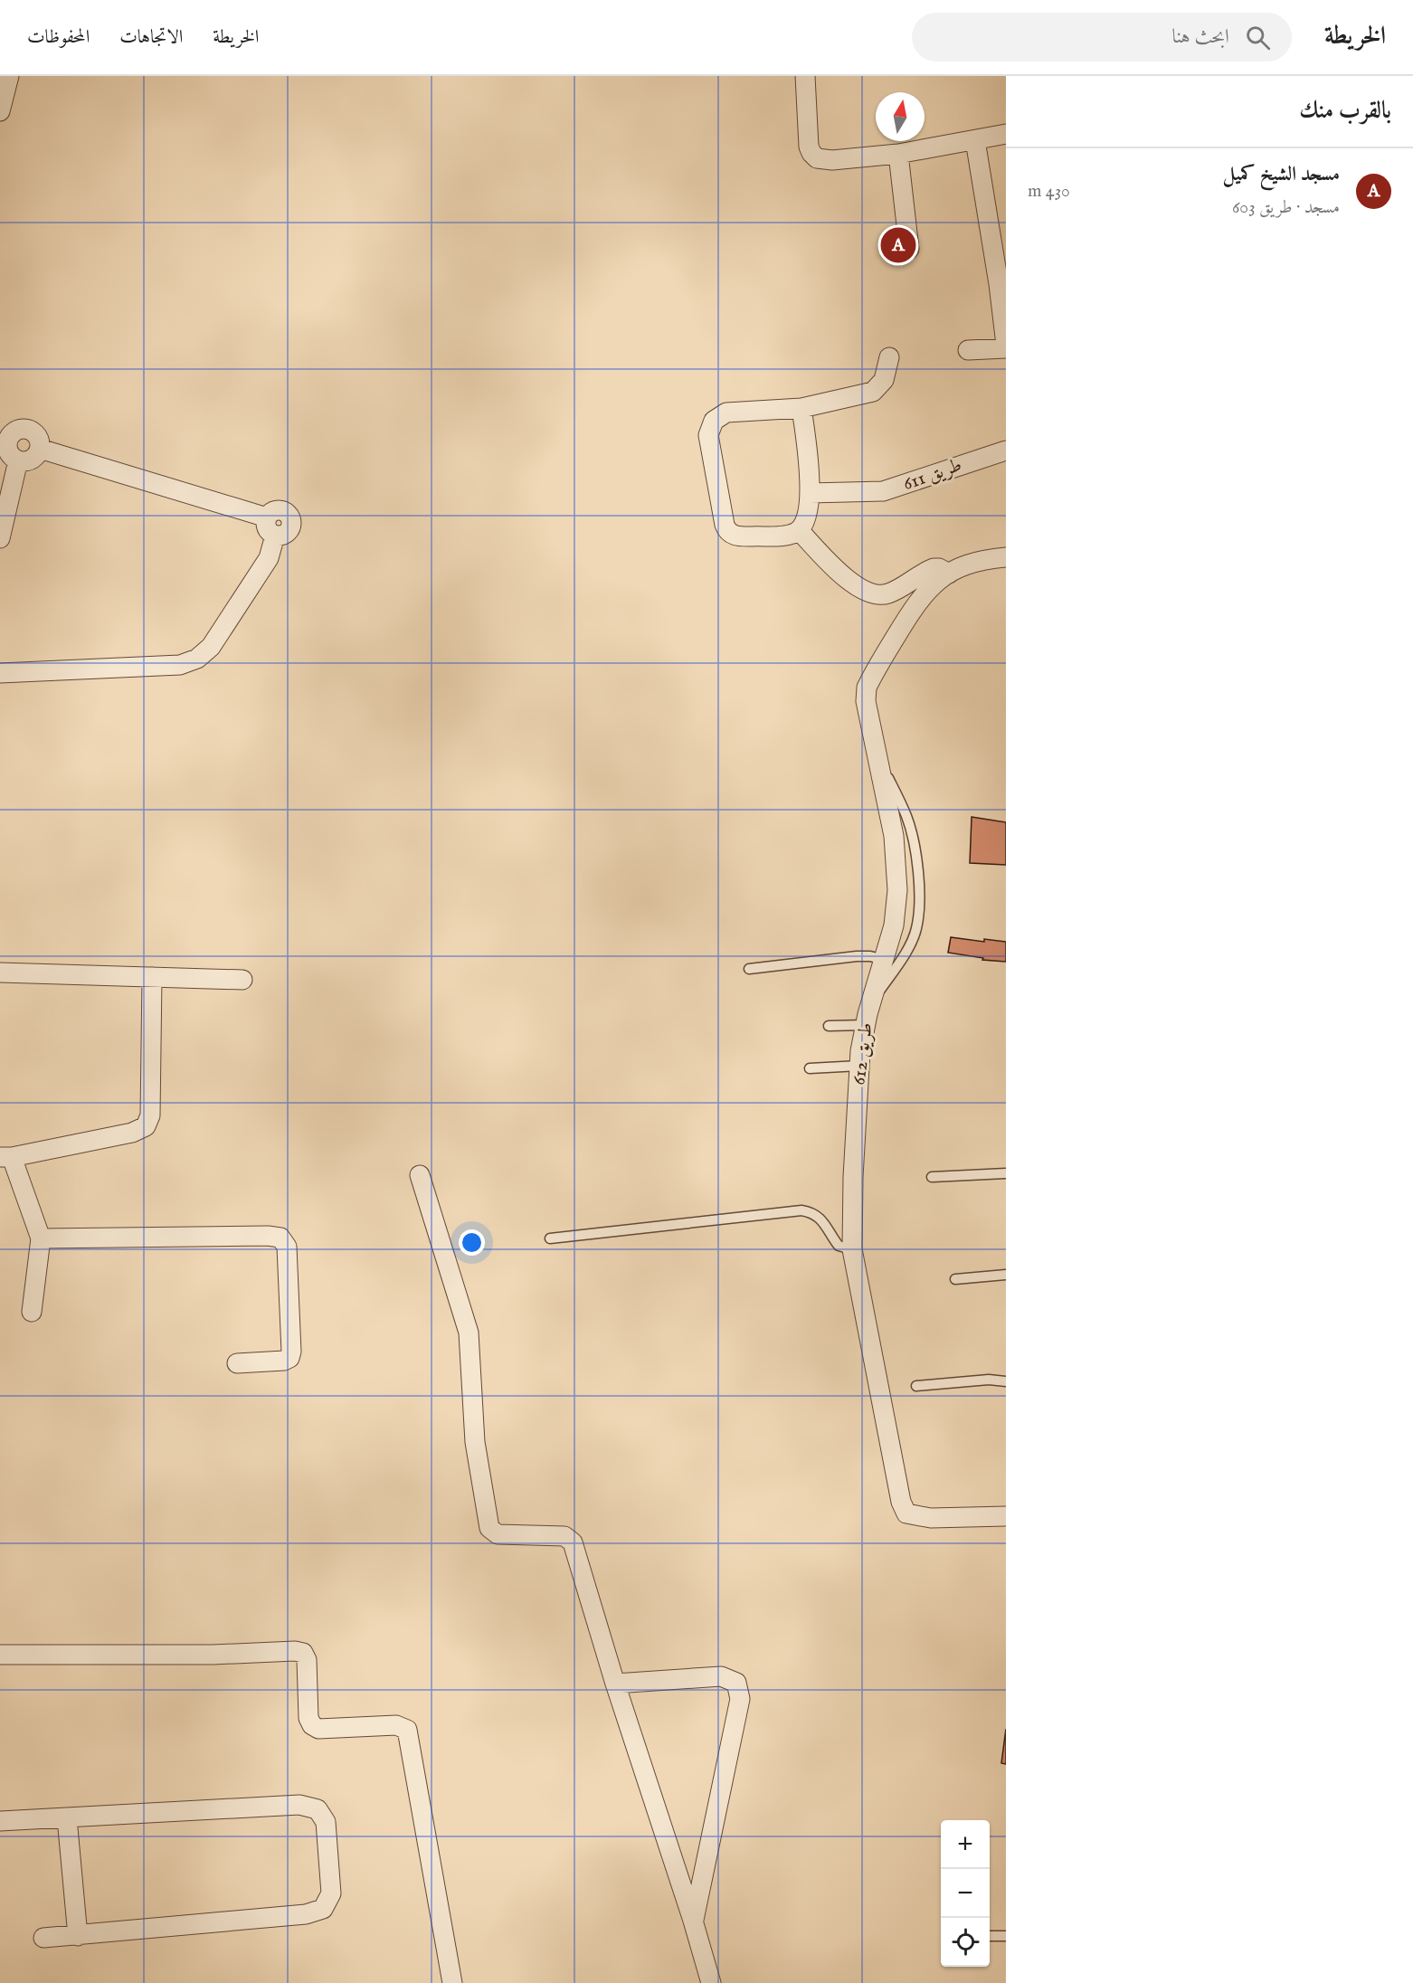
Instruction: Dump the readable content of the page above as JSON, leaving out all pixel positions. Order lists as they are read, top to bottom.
{
  "streets": {
    "street": ["طريق 611", "طريق 612"]
  },
  "north": "top",
  "page": {
    "header": "الخريطة",
    "search": "ابحث هنا",
    "nav": ["الخريطة", "الاتجاهات", "المحفوظات"],
    "heading": "بالقرب منك",
    "list": [
      {
        "mark": "A",
        "name": "مسجد الشيخ كميل",
        "note": "مسجد · طريق 603",
        "value": "430 m"
      }
    ],
    "pins": "A",
    "map_buttons": ["+", "−"]
  }
}
